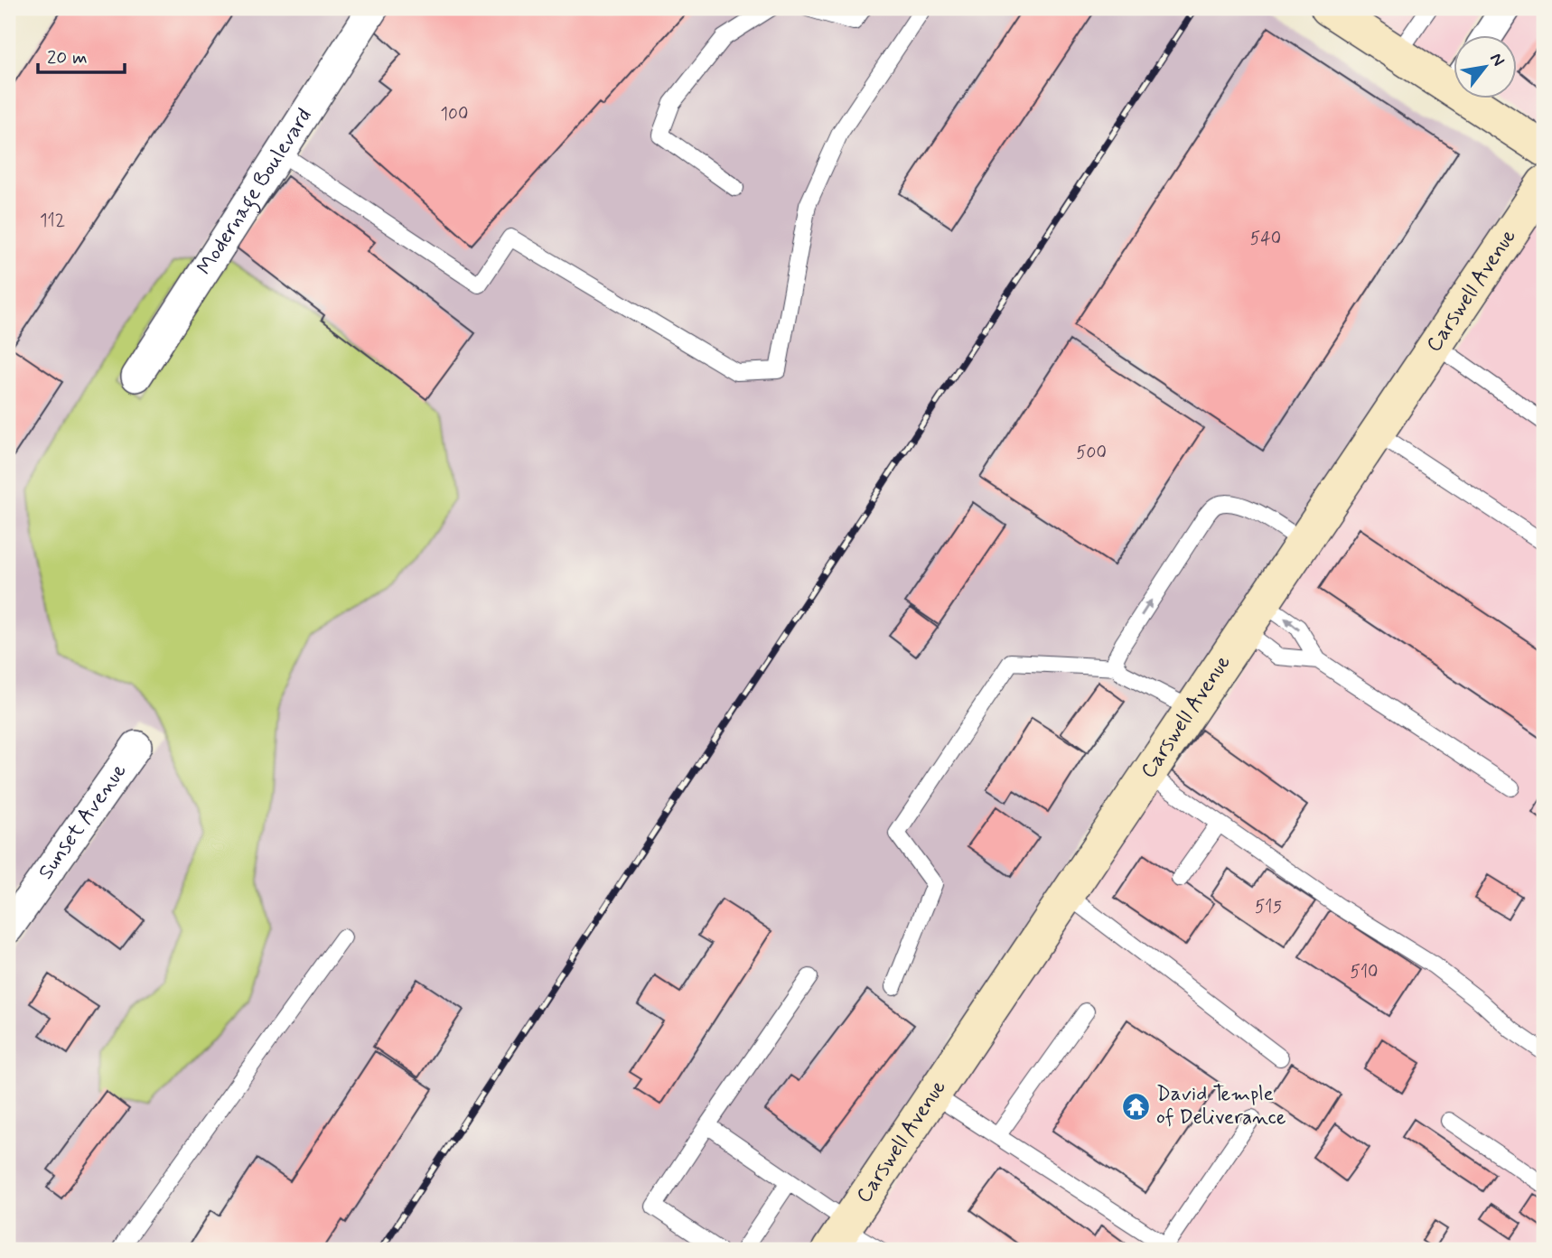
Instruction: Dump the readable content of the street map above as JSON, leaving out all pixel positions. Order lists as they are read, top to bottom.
{
  "streets": {
    "street": ["Modernage Boulevard", "Carswell Avenue", "Sunset Avenue"]
  },
  "places": {
    "temple": ["David Temple of Deliverance"]
  },
  "house_numbers": [
    "100",
    "112",
    "540",
    "500",
    "515",
    "510"
  ],
  "scale_bar": "20 m",
  "north": "top right"
}
